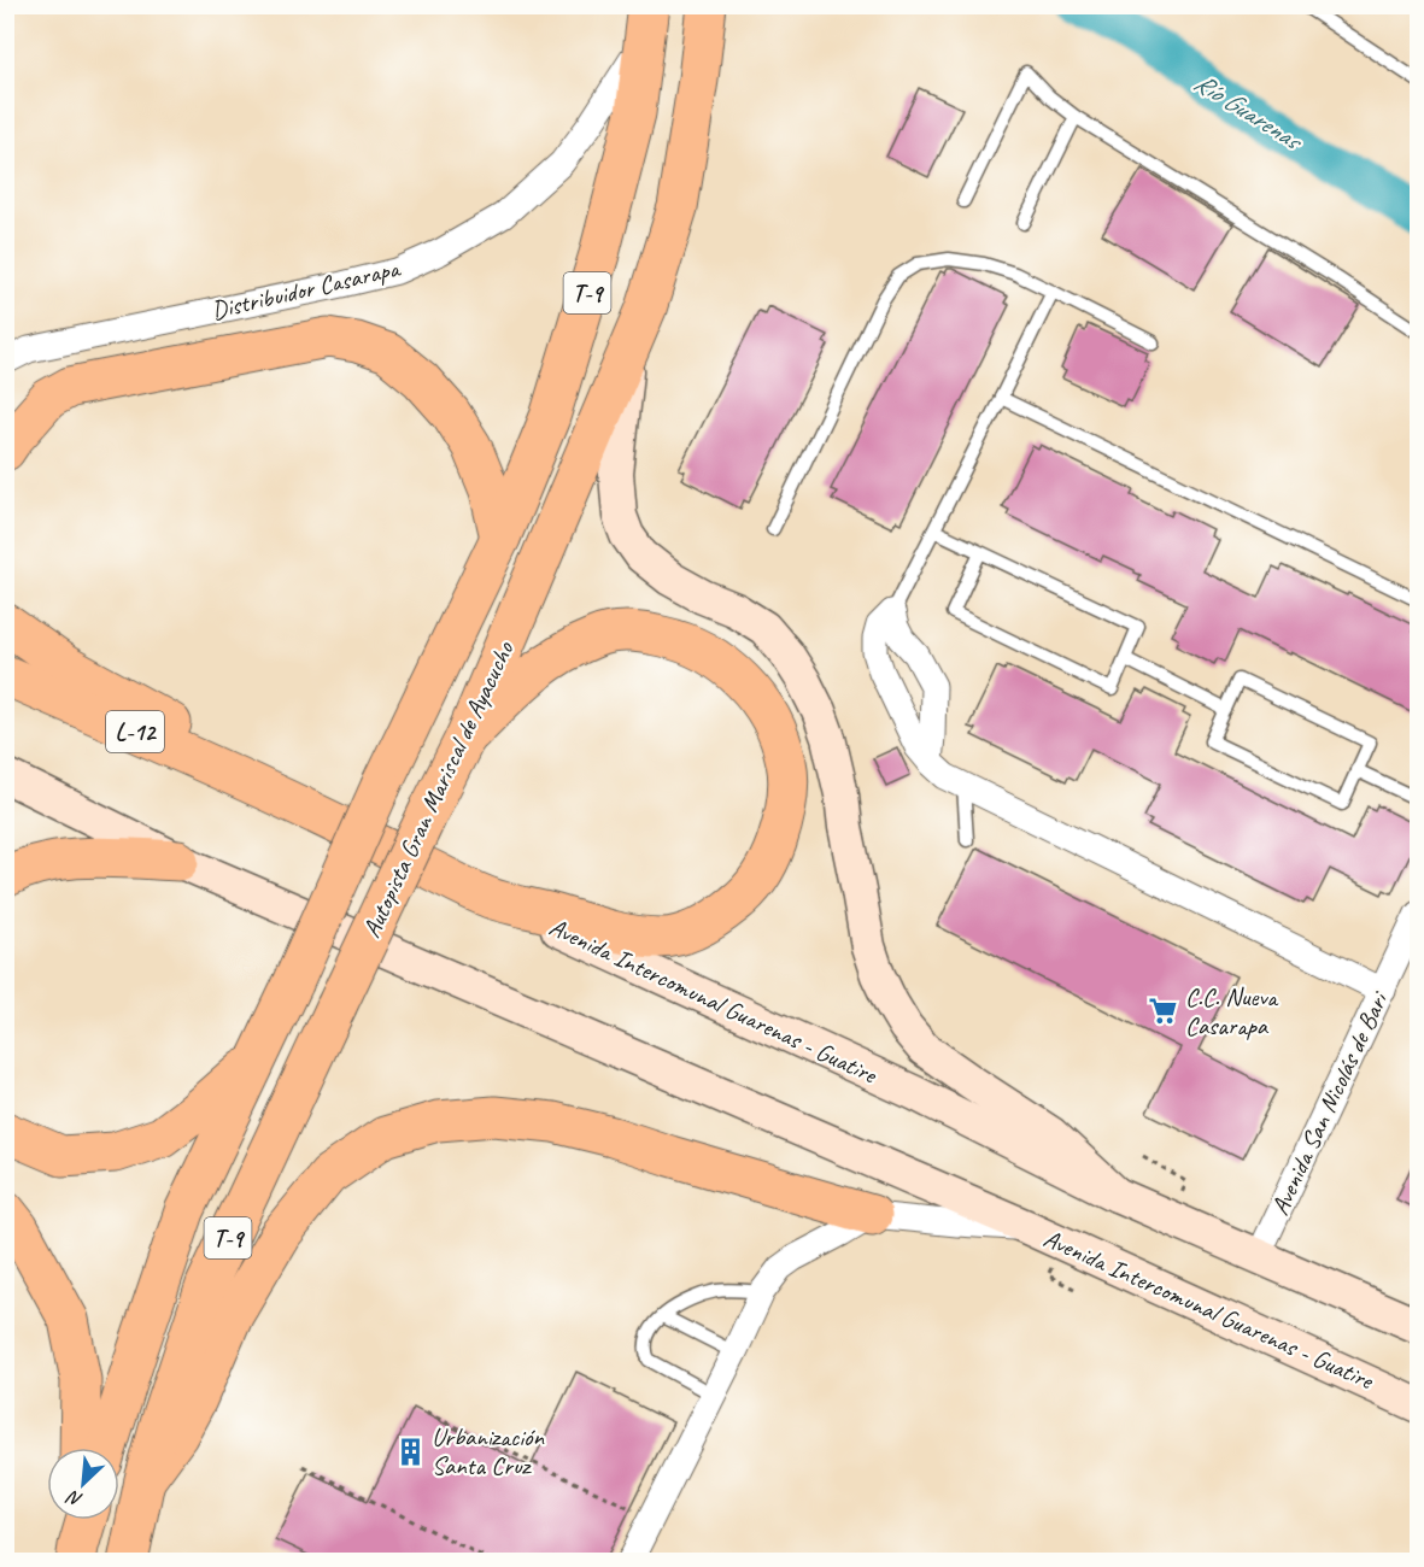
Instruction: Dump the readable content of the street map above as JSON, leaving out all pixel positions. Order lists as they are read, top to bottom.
{
  "streets": {
    "highway": [
      "T-9",
      "L-12",
      "Autopista Gran Mariscal de Ayacucho",
      "Avenida Intercomunal Guarenas - Guatire"
    ],
    "street": ["Distribuidor Casarapa", "Avenida San Nicolás de Bari"]
  },
  "crossings": [
    ["Distribuidor Casarapa", "Autopista Gran Mariscal de Ayacucho"],
    ["Avenida Intercomunal Guarenas - Guatire", "Avenida San Nicolás de Bari"]
  ],
  "water": ["Río Guarenas"],
  "places": {
    "supermarket": ["C.C. Nueva Casarapa"],
    "building": ["Urbanización Santa Cruz"]
  },
  "north": "bottom left"
}
